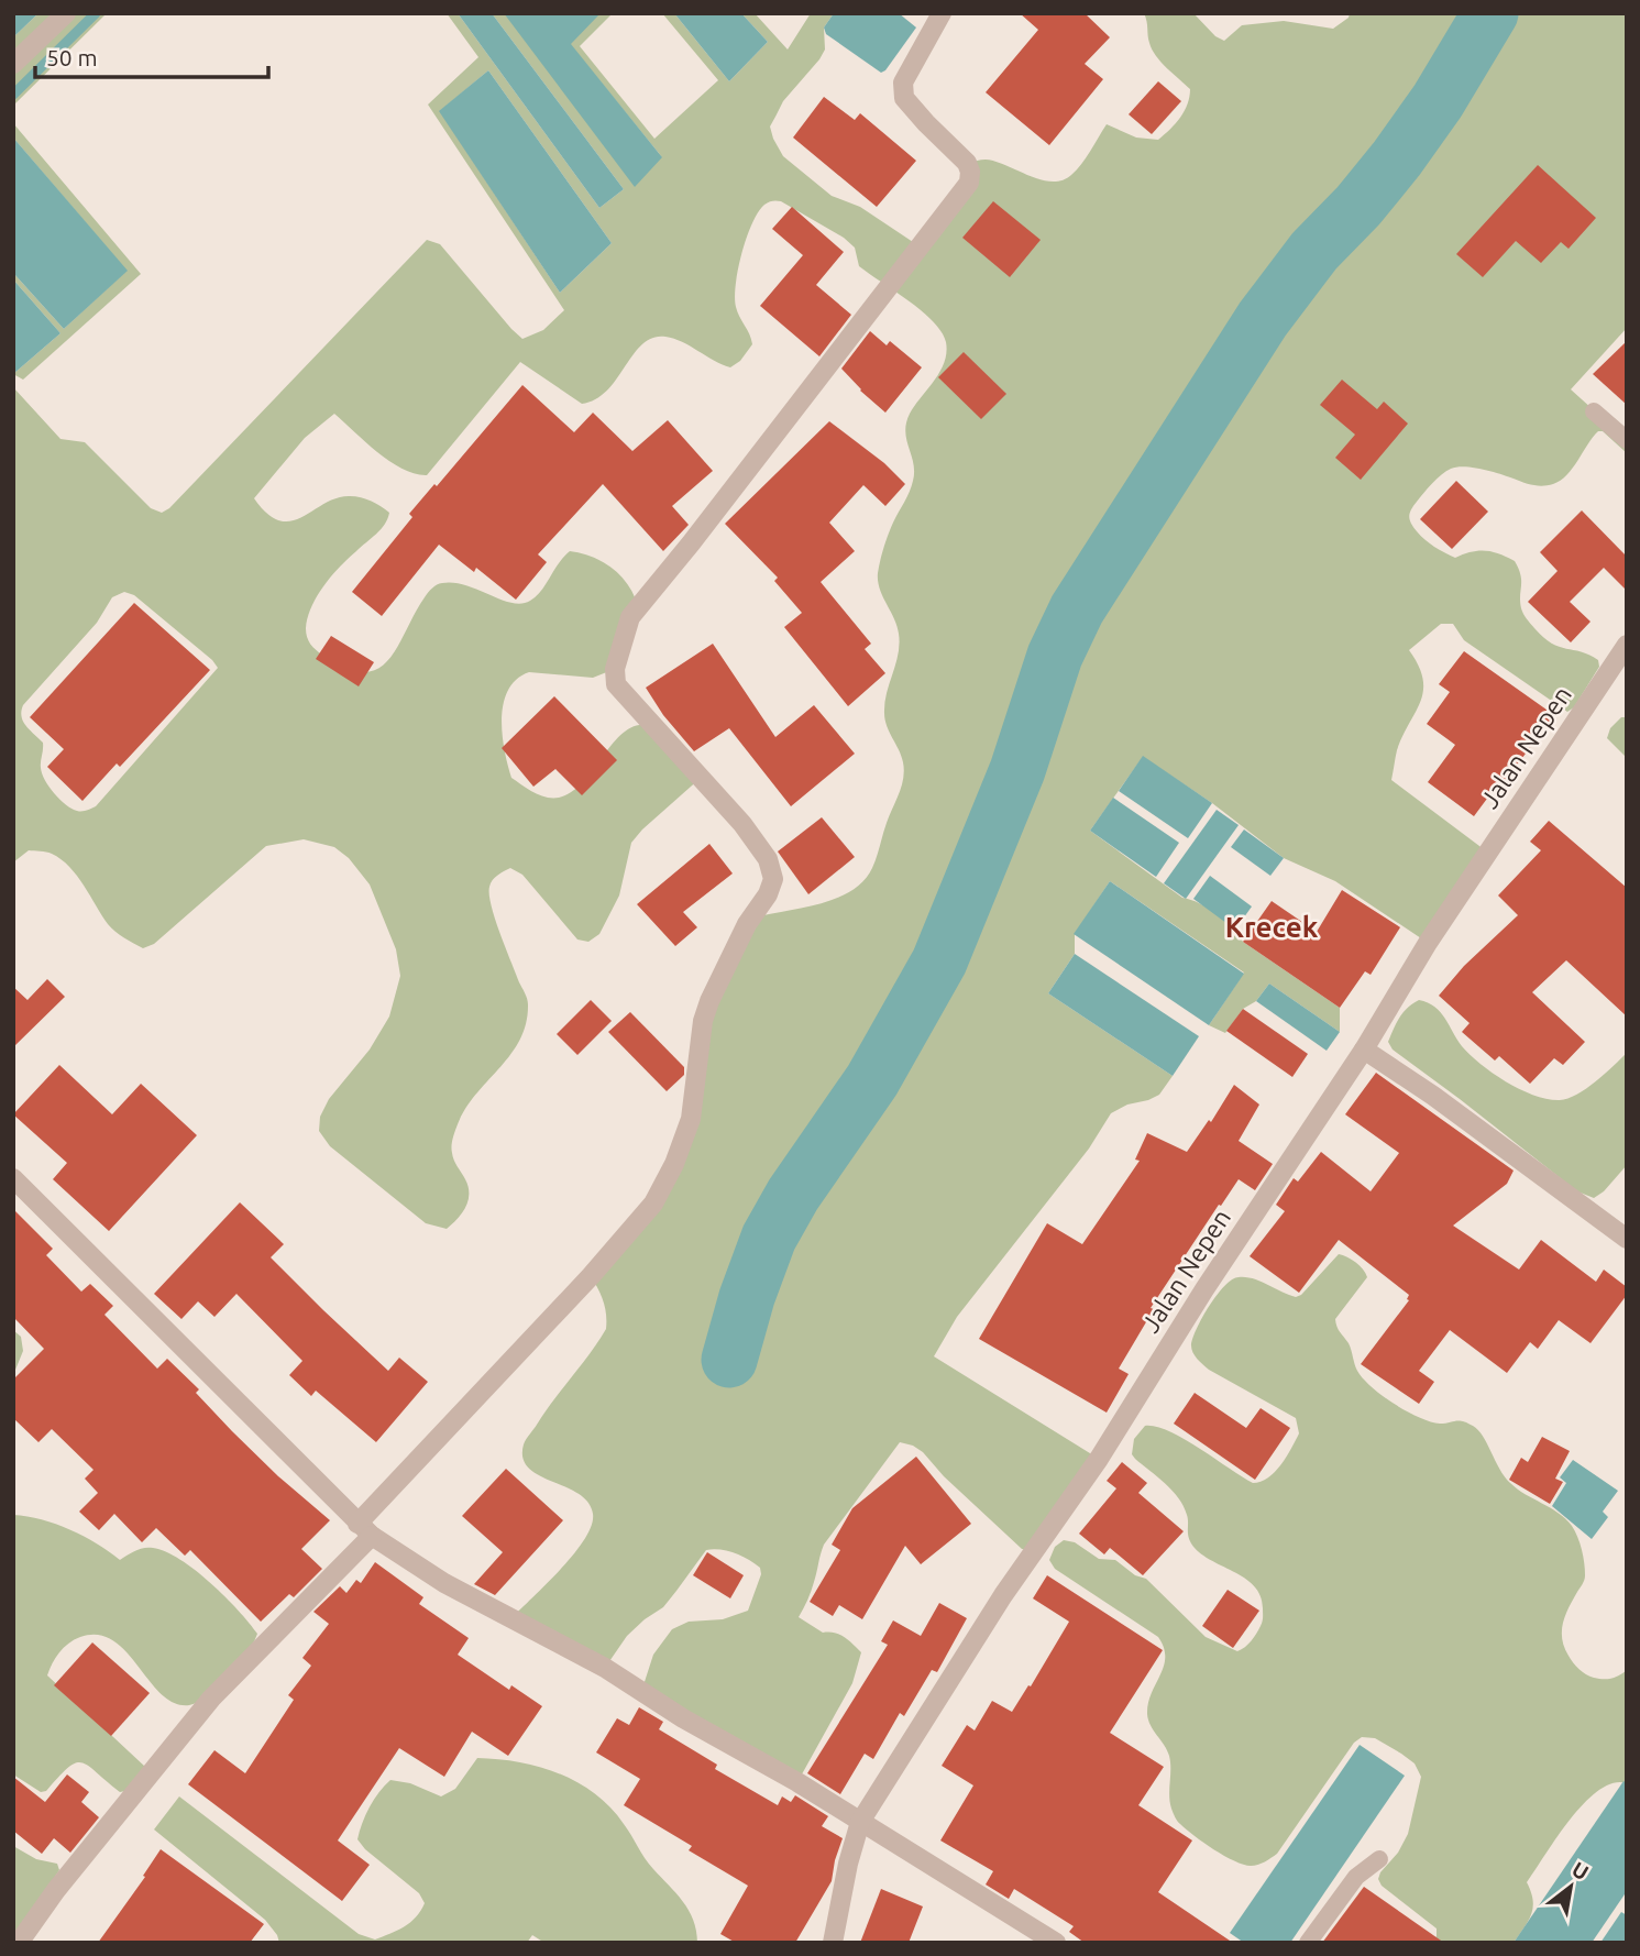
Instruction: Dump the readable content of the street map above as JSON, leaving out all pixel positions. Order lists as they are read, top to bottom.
{
  "streets": {
    "street": ["Jalan Nepen"]
  },
  "districts": ["Krecek"],
  "scale_bar": "50 m",
  "north": "top right"
}
